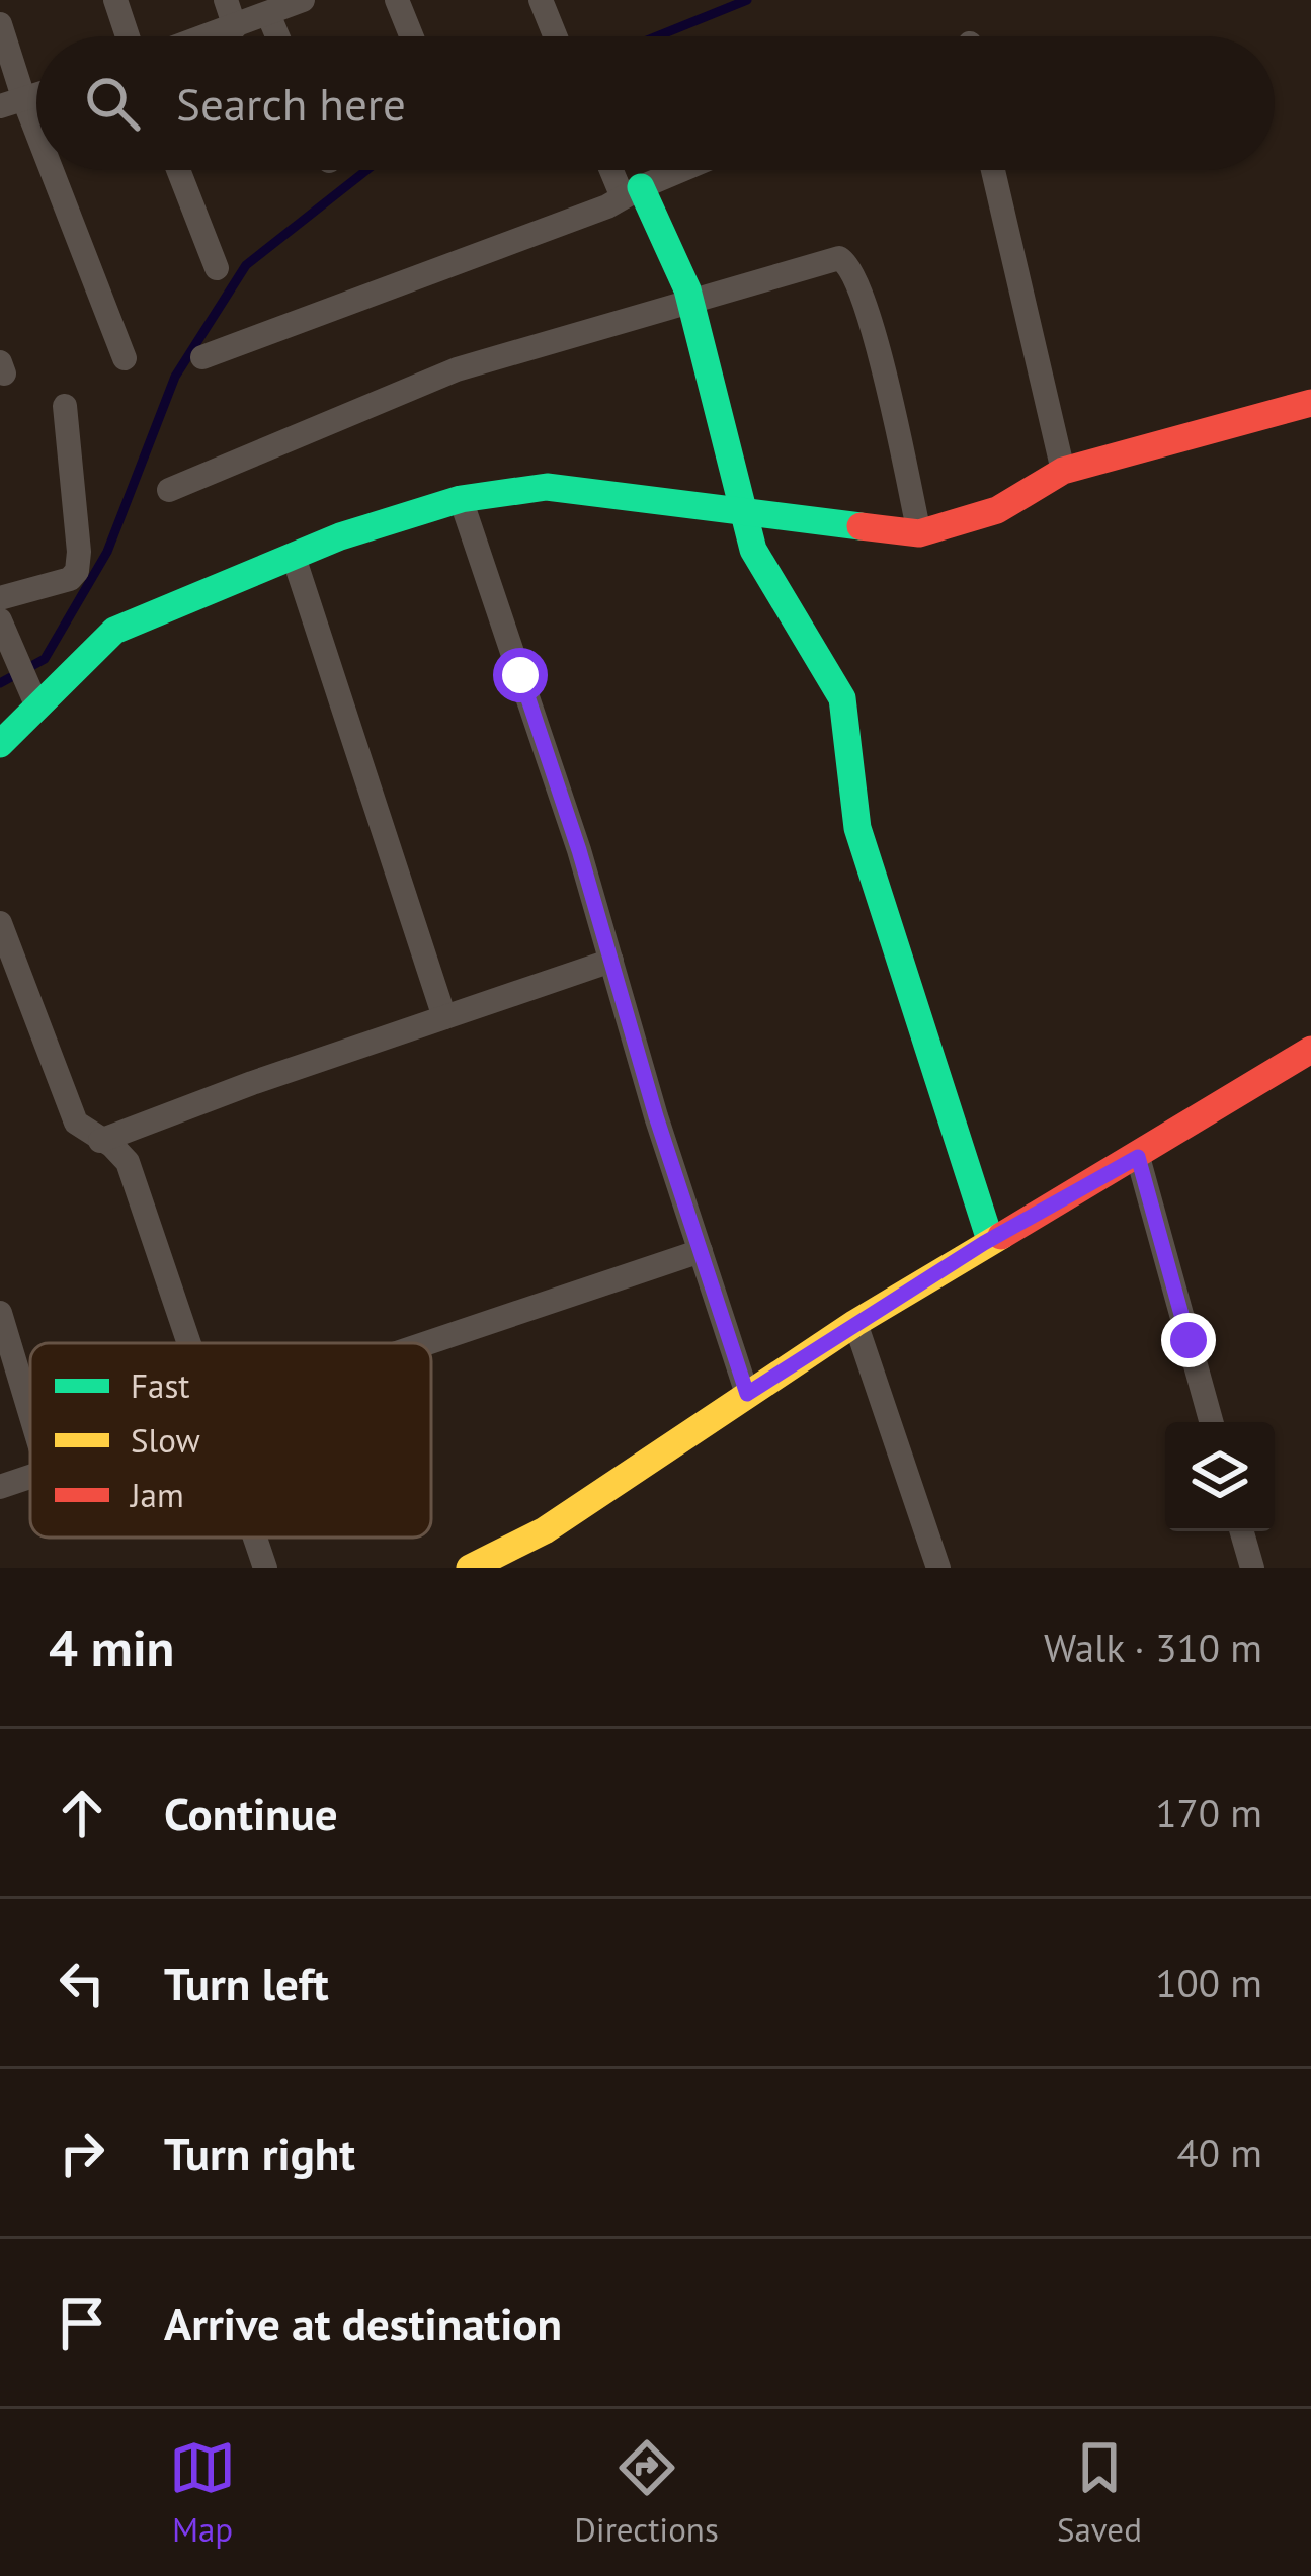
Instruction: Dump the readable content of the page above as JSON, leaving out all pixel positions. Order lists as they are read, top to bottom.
{
  "legend": ["Fast", "Slow", "Jam"],
  "page": {
    "search": "Search here",
    "heading": ["4 min", "Walk · 310 m"],
    "list": [
      ["Continue", "170 m"],
      ["Turn left", "100 m"],
      ["Turn right", "40 m"],
      "Arrive at destination"
    ],
    "nav": ["Map", "Directions", "Saved"]
  }
}
